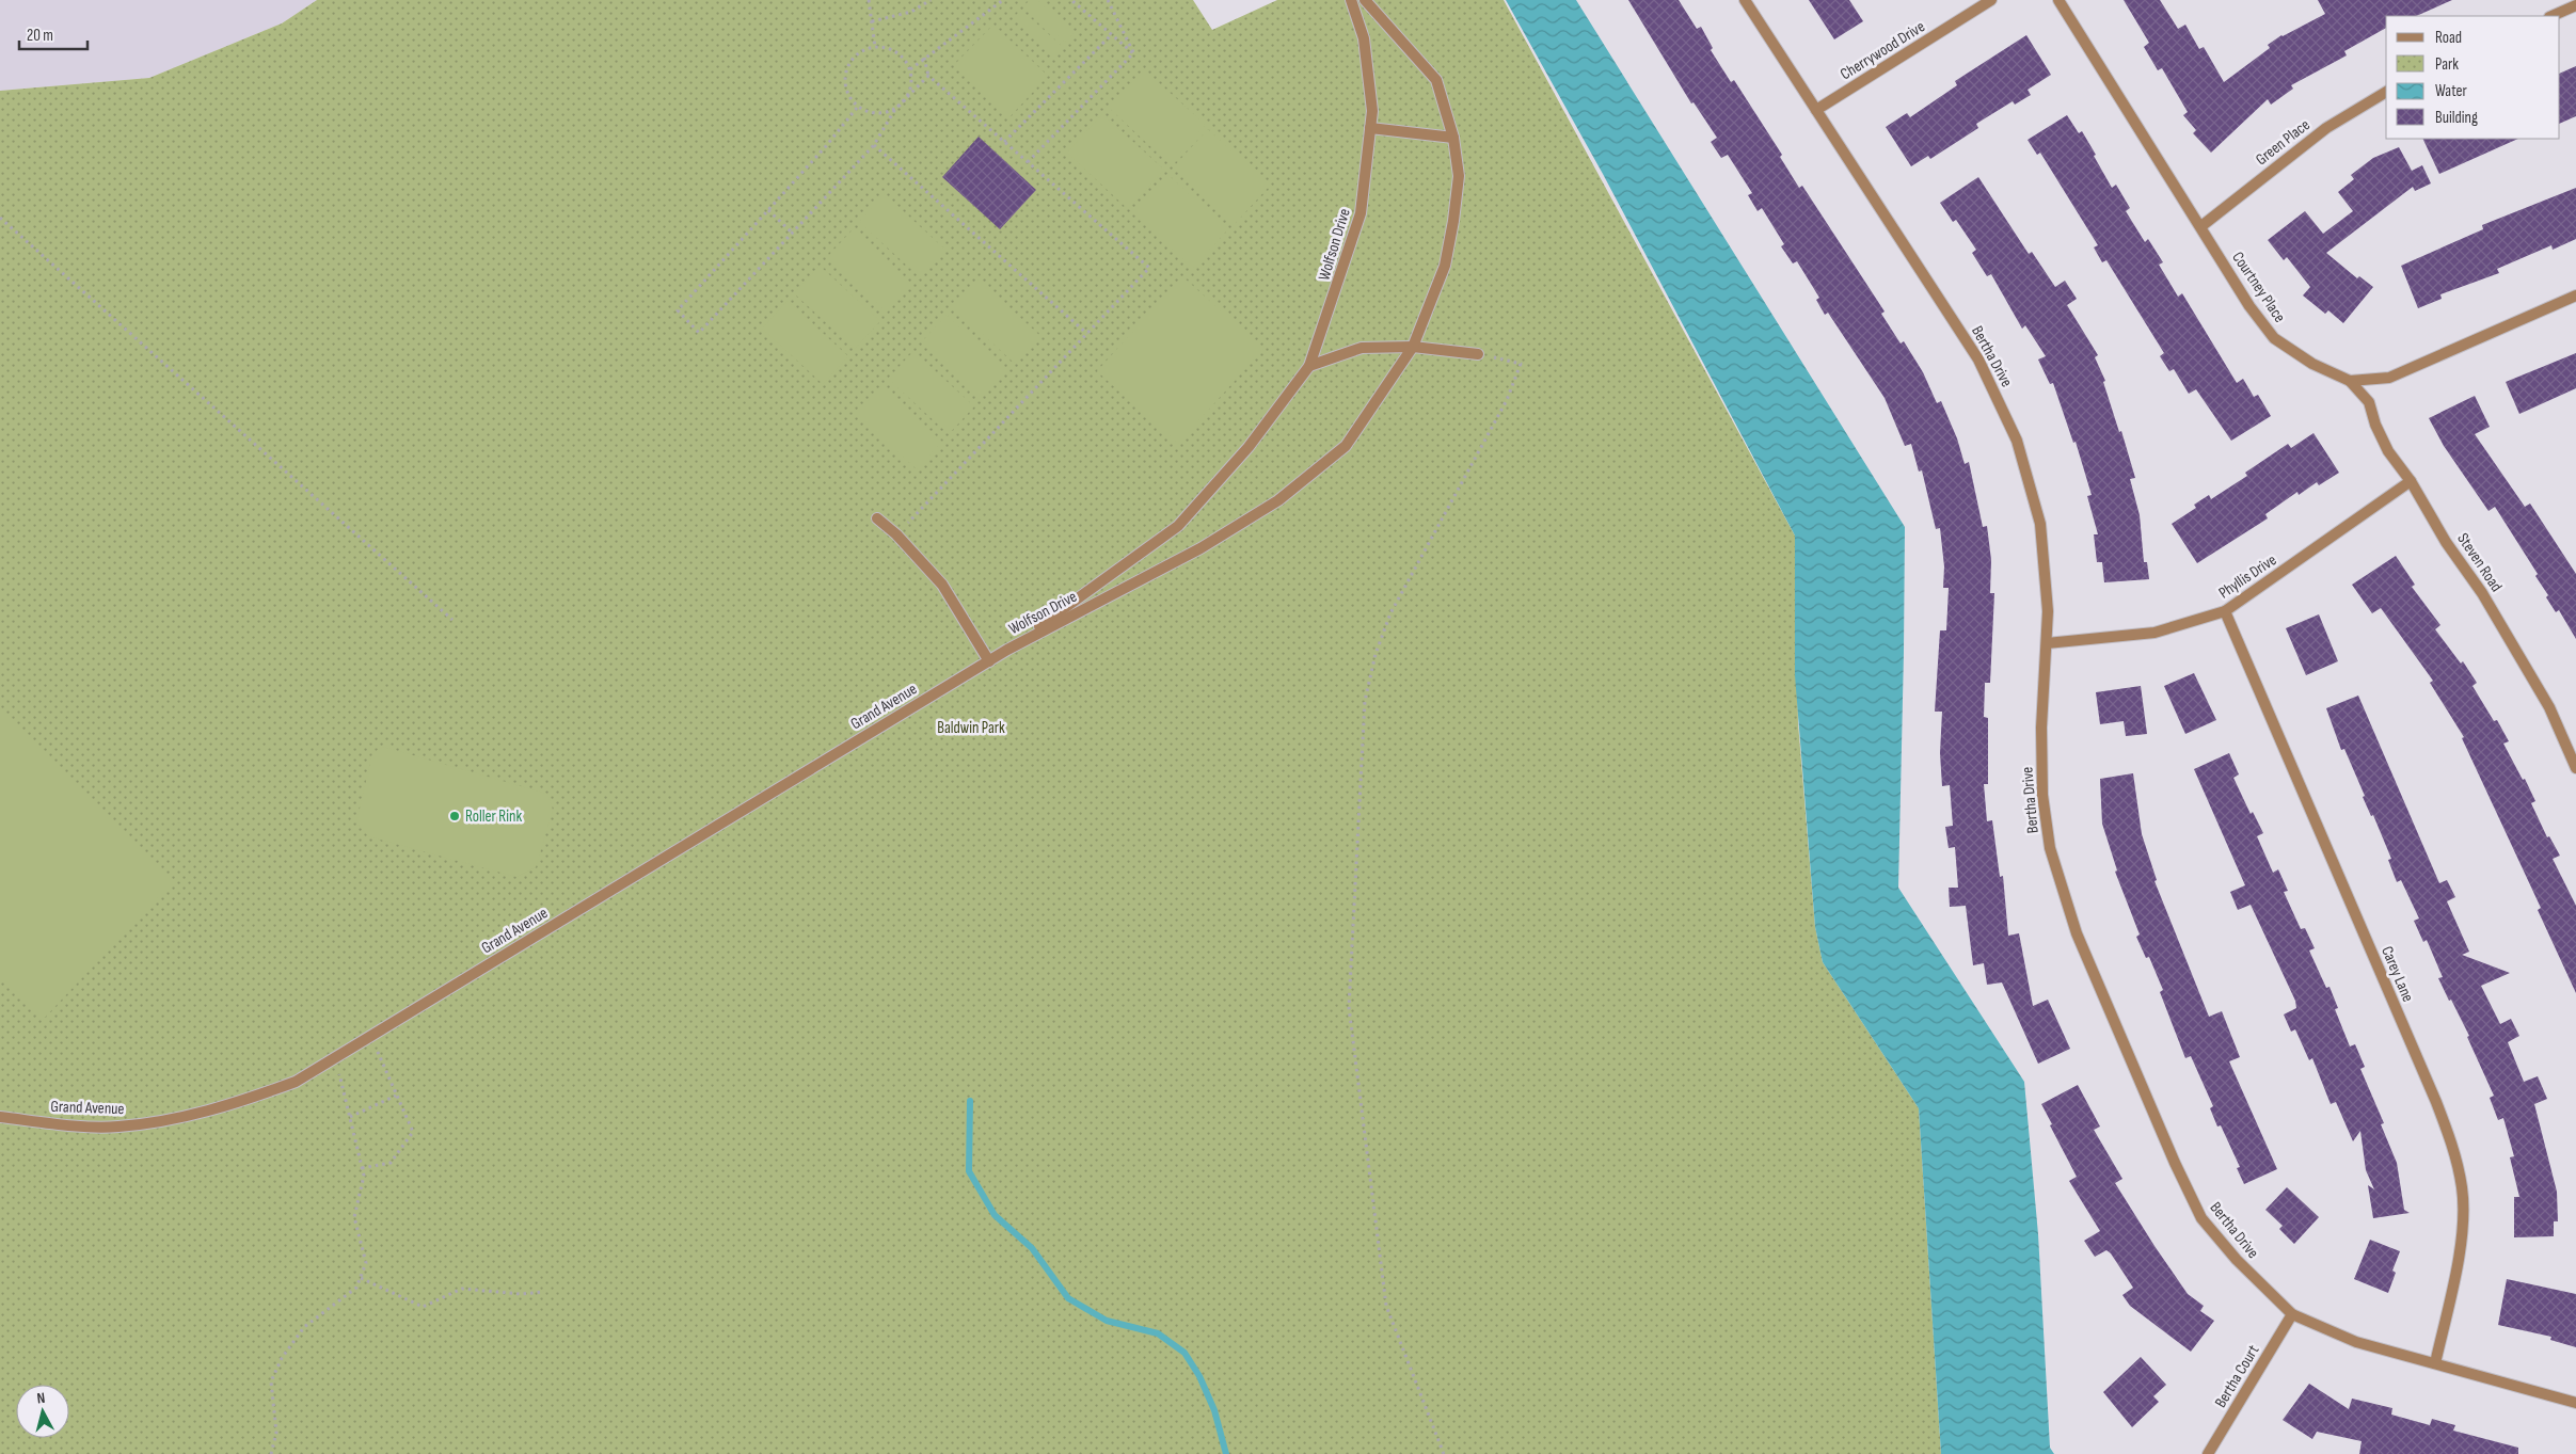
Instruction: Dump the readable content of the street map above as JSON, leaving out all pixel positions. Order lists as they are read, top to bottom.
{
  "streets": {
    "street": [
      "Cherrywood Drive",
      "Green Place",
      "Wolfson Drive",
      "Courtney Place",
      "Bertha Drive",
      "Steven Road",
      "Phyllis Drive",
      "Grand Avenue",
      "Carey Lane",
      "Bertha Court"
    ]
  },
  "crossings": [
    ["Cherrywood Drive", "Bertha Drive"],
    ["Green Place", "Courtney Place"],
    ["Wolfson Drive", "Grand Avenue"],
    ["Courtney Place", "Steven Road"],
    ["Bertha Drive", "Phyllis Drive"],
    ["Bertha Drive", "Carey Lane"],
    ["Bertha Drive", "Bertha Court"],
    ["Steven Road", "Phyllis Drive"],
    ["Phyllis Drive", "Carey Lane"]
  ],
  "parks": ["Baldwin Park"],
  "places": ["Roller Rink"],
  "legend": [
    "Road",
    "Park",
    "Water",
    "Building"
  ],
  "scale_bar": "20 m",
  "north": "top"
}
